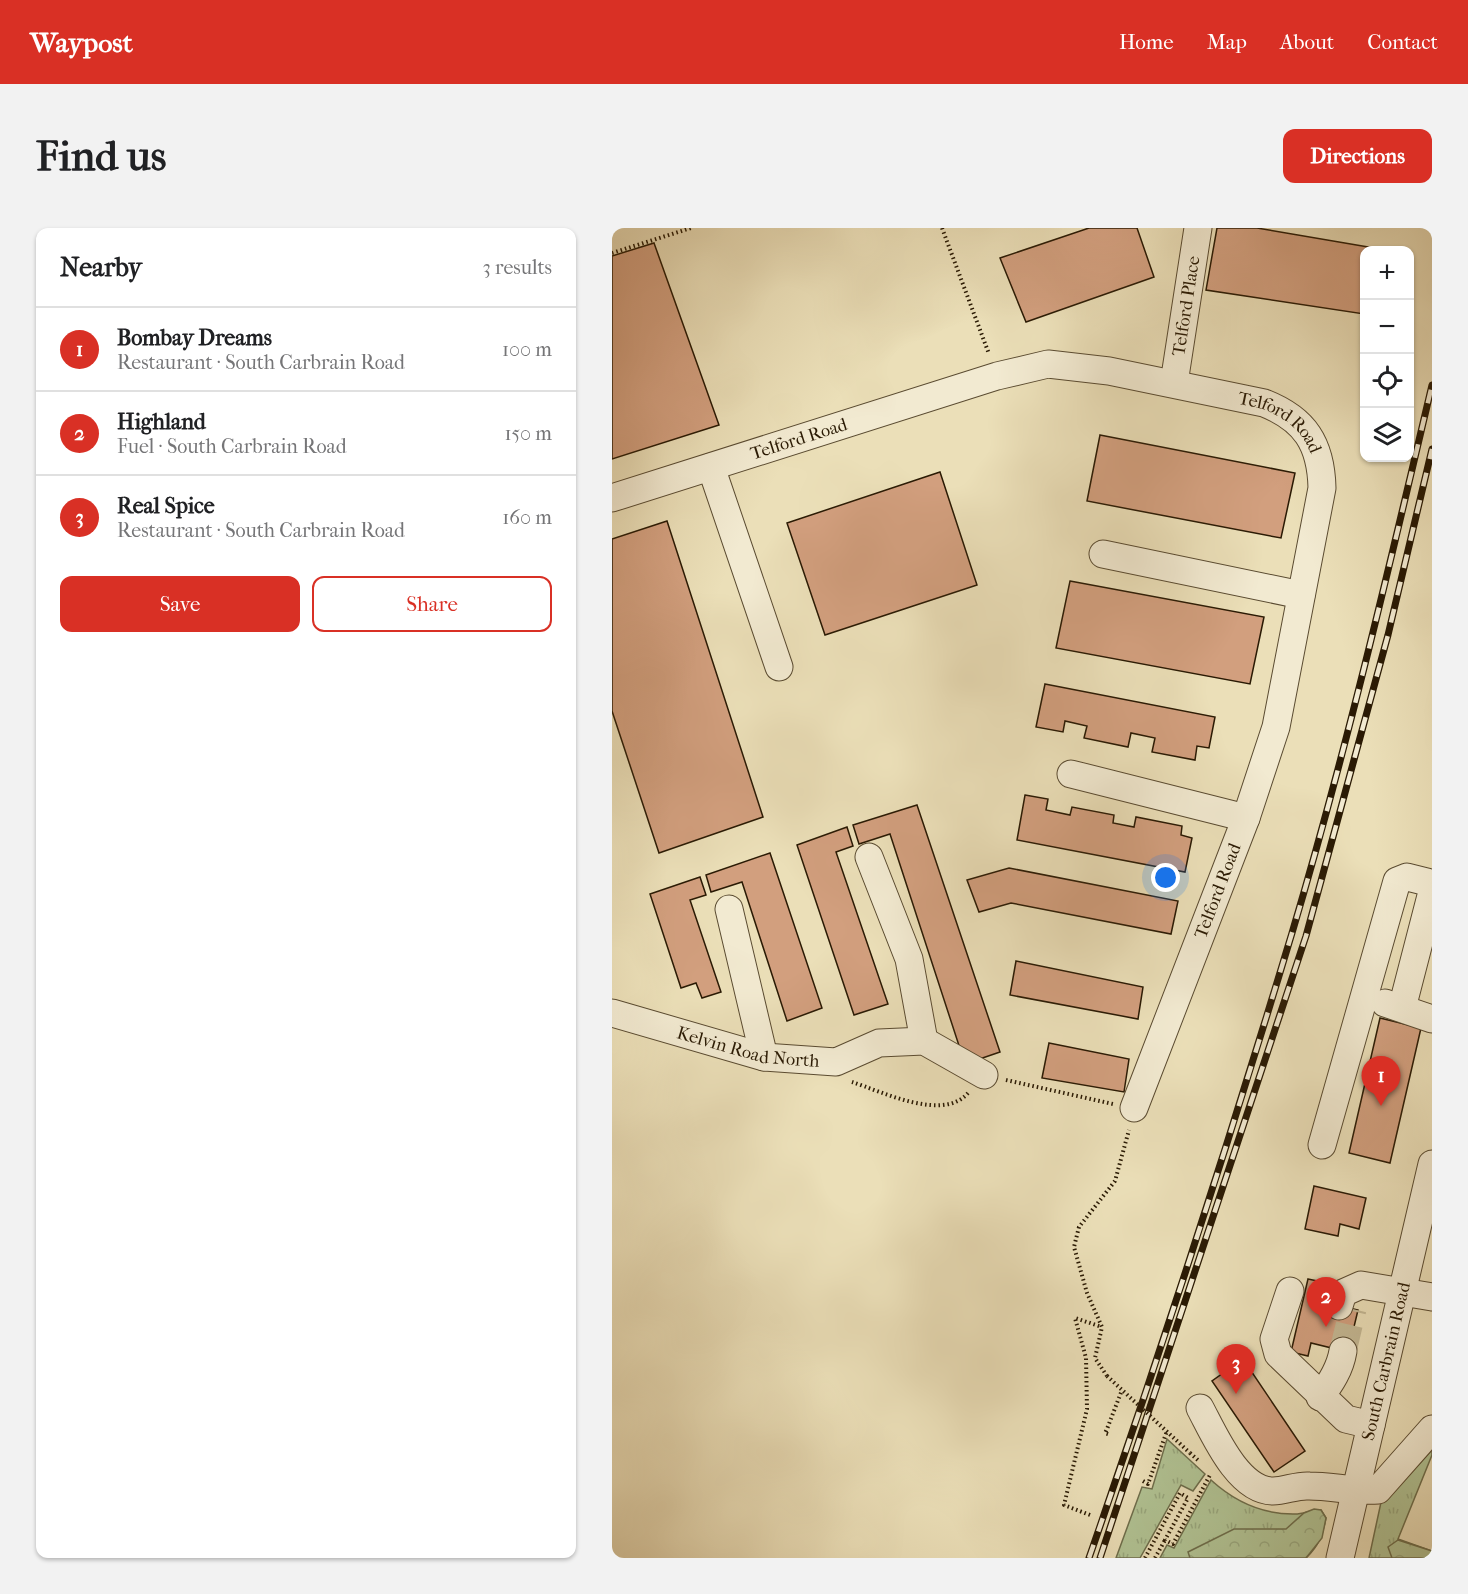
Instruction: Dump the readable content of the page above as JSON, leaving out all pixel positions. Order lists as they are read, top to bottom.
{
  "streets": {
    "street": [
      "Telford Place",
      "Telford Road",
      "Kelvin Road North",
      "South Carbrain Road"
    ]
  },
  "crossings": [
    ["Telford Place", "Telford Road"]
  ],
  "page": {
    "header": "Waypost",
    "nav": [
      "Home",
      "Map",
      "About",
      "Contact"
    ],
    "buttons": [
      "Directions",
      ["Save", "Share"]
    ],
    "title": "Find us",
    "heading": ["Nearby", "3 results"],
    "map_buttons": ["+", "−"],
    "list": [
      {
        "mark": "1",
        "name": "Bombay Dreams",
        "note": "Restaurant · South Carbrain Road",
        "value": "100 m"
      },
      {
        "mark": "2",
        "name": "Highland",
        "note": "Fuel · South Carbrain Road",
        "value": "150 m"
      },
      {
        "mark": "3",
        "name": "Real Spice",
        "note": "Restaurant · South Carbrain Road",
        "value": "160 m"
      }
    ],
    "pins": ["1", "2", "3"]
  }
}
